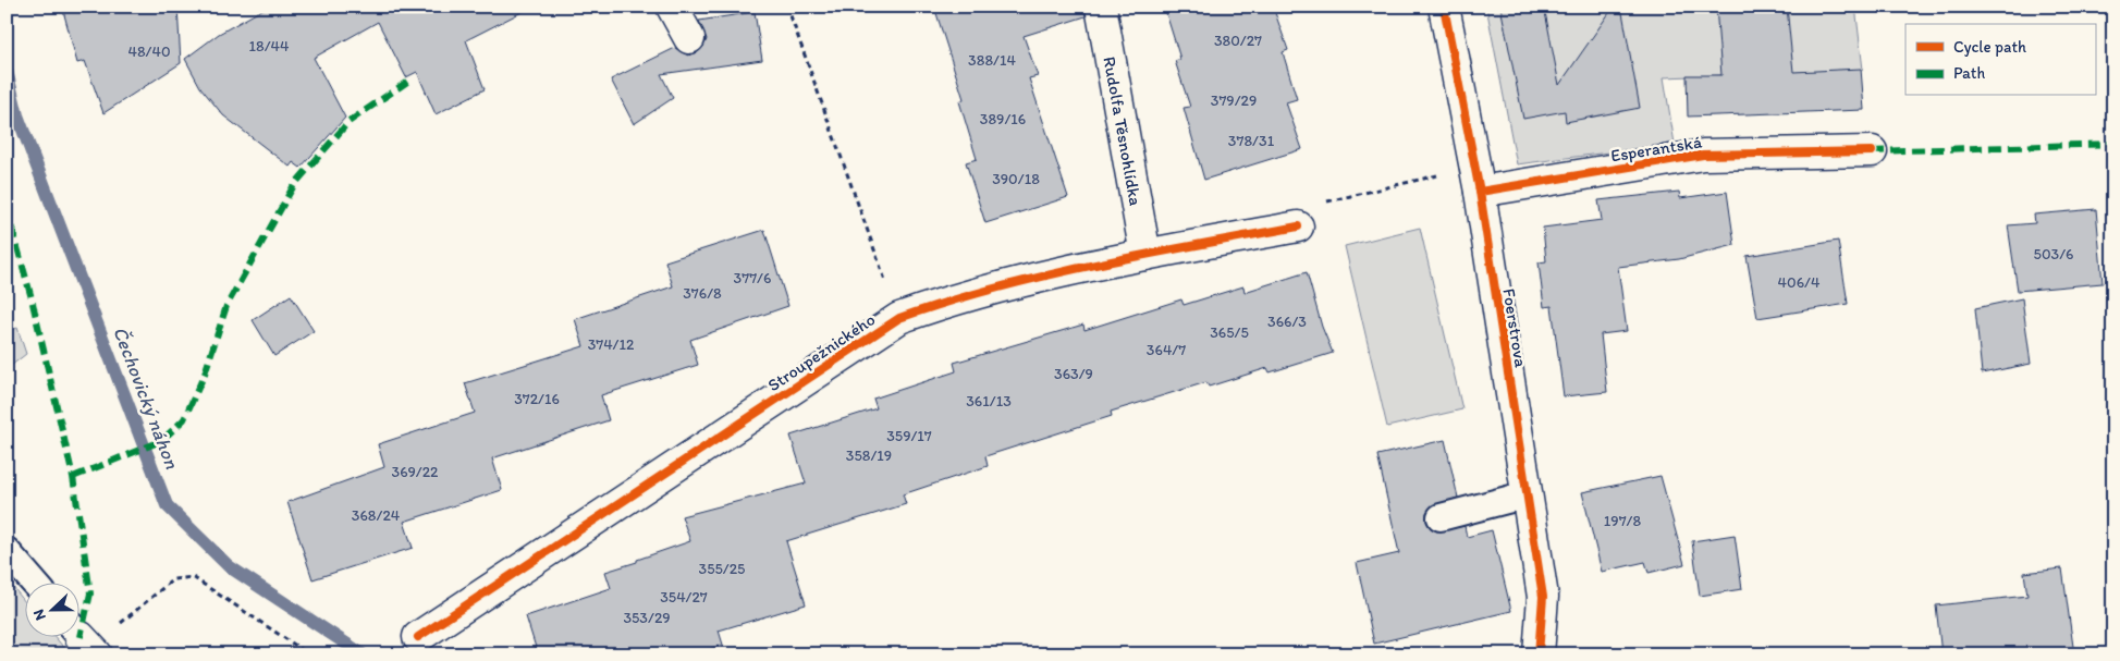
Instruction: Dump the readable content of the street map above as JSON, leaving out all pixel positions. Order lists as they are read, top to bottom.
{
  "streets": {
    "street": [
      "Rudolfa Těsnohlídka",
      "Esperantská",
      "Foerstrova",
      "Stroupežnického"
    ]
  },
  "crossings": [
    ["Rudolfa Těsnohlídka", "Stroupežnického"],
    ["Esperantská", "Foerstrova"]
  ],
  "water": ["Čechovický náhon"],
  "house_numbers": [
    "380/27",
    "18/44",
    "48/40",
    "388/14",
    "379/29",
    "389/16",
    "378/31",
    "390/18",
    "503/6",
    "377/6",
    "406/4",
    "376/8",
    "366/3",
    "365/5",
    "374/12",
    "364/7",
    "363/9",
    "372/16",
    "361/13",
    "359/17",
    "358/19",
    "369/22",
    "368/24",
    "197/8",
    "355/25",
    "354/27",
    "353/29"
  ],
  "legend": ["Cycle path", "Path"],
  "north": "left"
}
